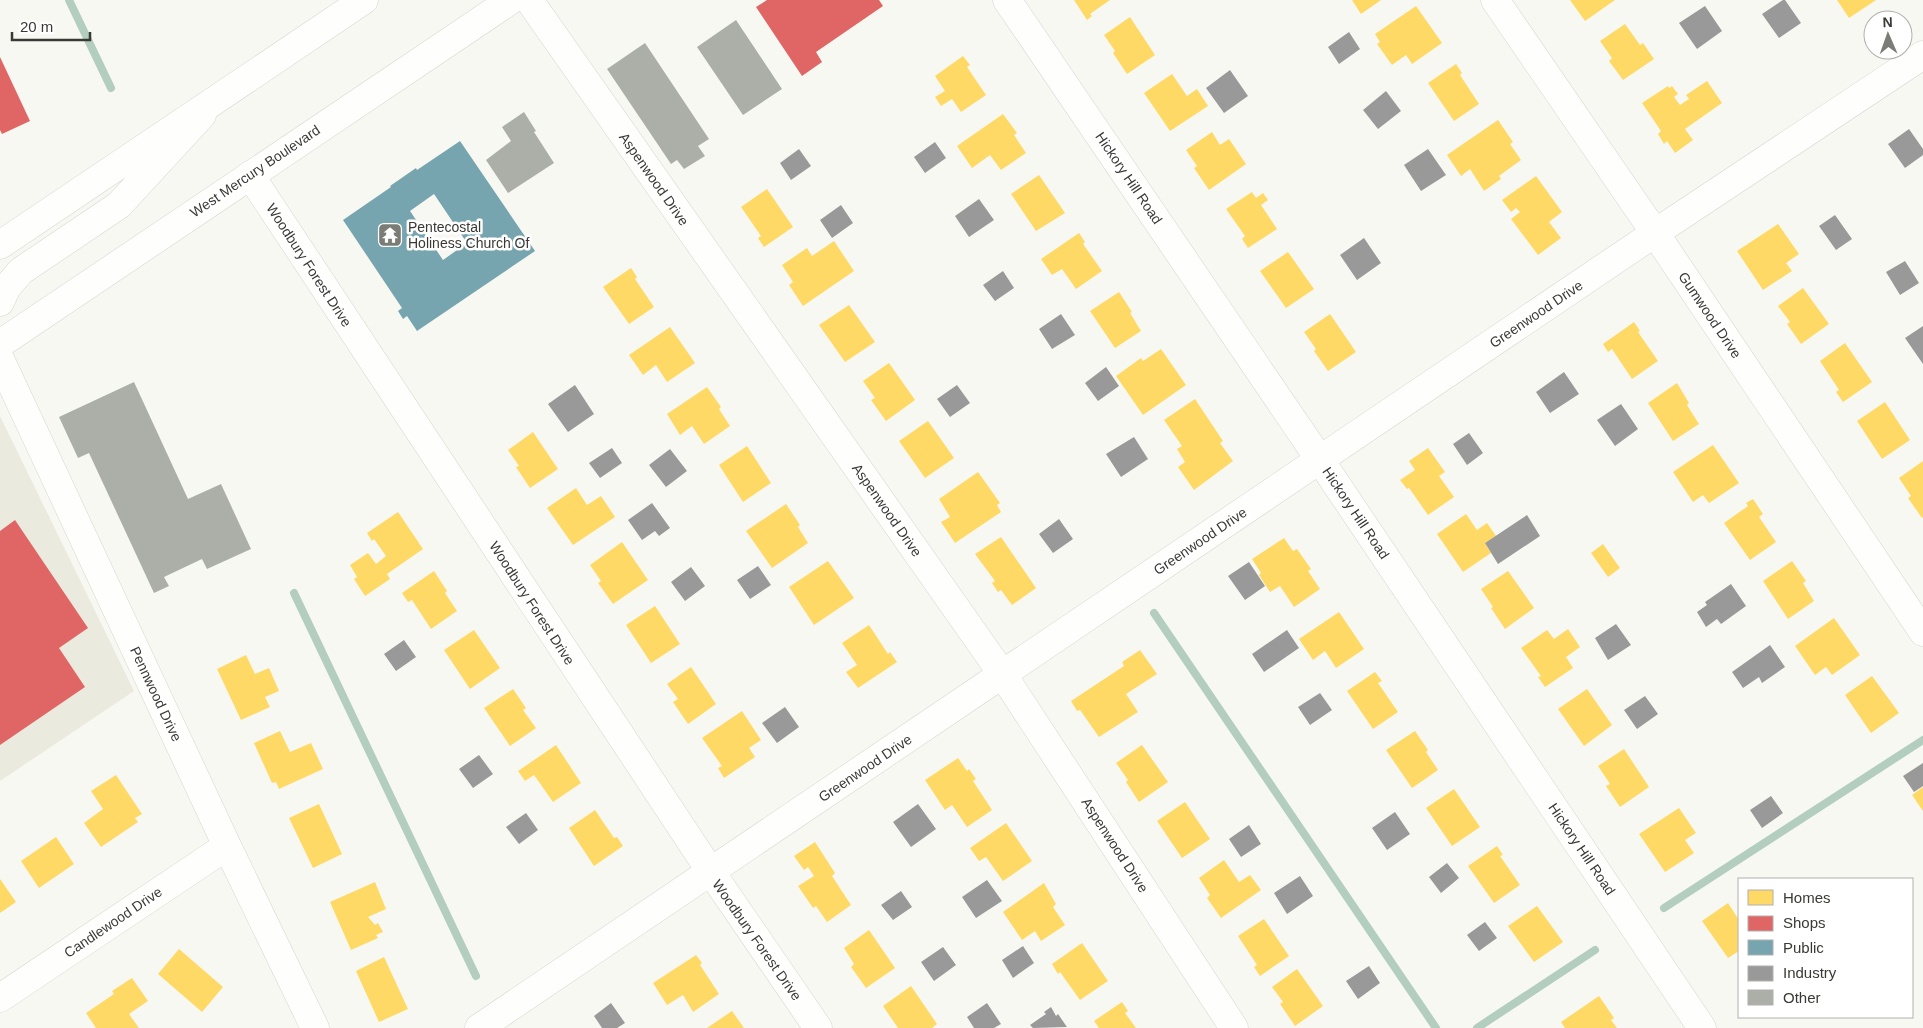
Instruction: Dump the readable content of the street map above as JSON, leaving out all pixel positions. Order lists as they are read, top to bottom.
{
  "streets": {
    "main road": [
      "West Mercury Boulevard",
      "Hickory Hill Road",
      "Aspenwood Drive",
      "Woodbury Forest Drive",
      "Greenwood Drive",
      "Gumwood Drive",
      "Pennwood Drive",
      "Candlewood Drive"
    ]
  },
  "crossings": [
    ["West Mercury Boulevard", "Woodbury Forest Drive"],
    ["Hickory Hill Road", "Greenwood Drive"],
    ["Aspenwood Drive", "Greenwood Drive"],
    ["Woodbury Forest Drive", "Greenwood Drive"],
    ["Greenwood Drive", "Gumwood Drive"],
    ["Pennwood Drive", "Candlewood Drive"]
  ],
  "places": {
    "temple": ["Pentecostal Holiness Church Of"]
  },
  "legend": [
    "Homes",
    "Shops",
    "Public",
    "Industry",
    "Other"
  ],
  "scale_bar": "20 m",
  "north": "top"
}
